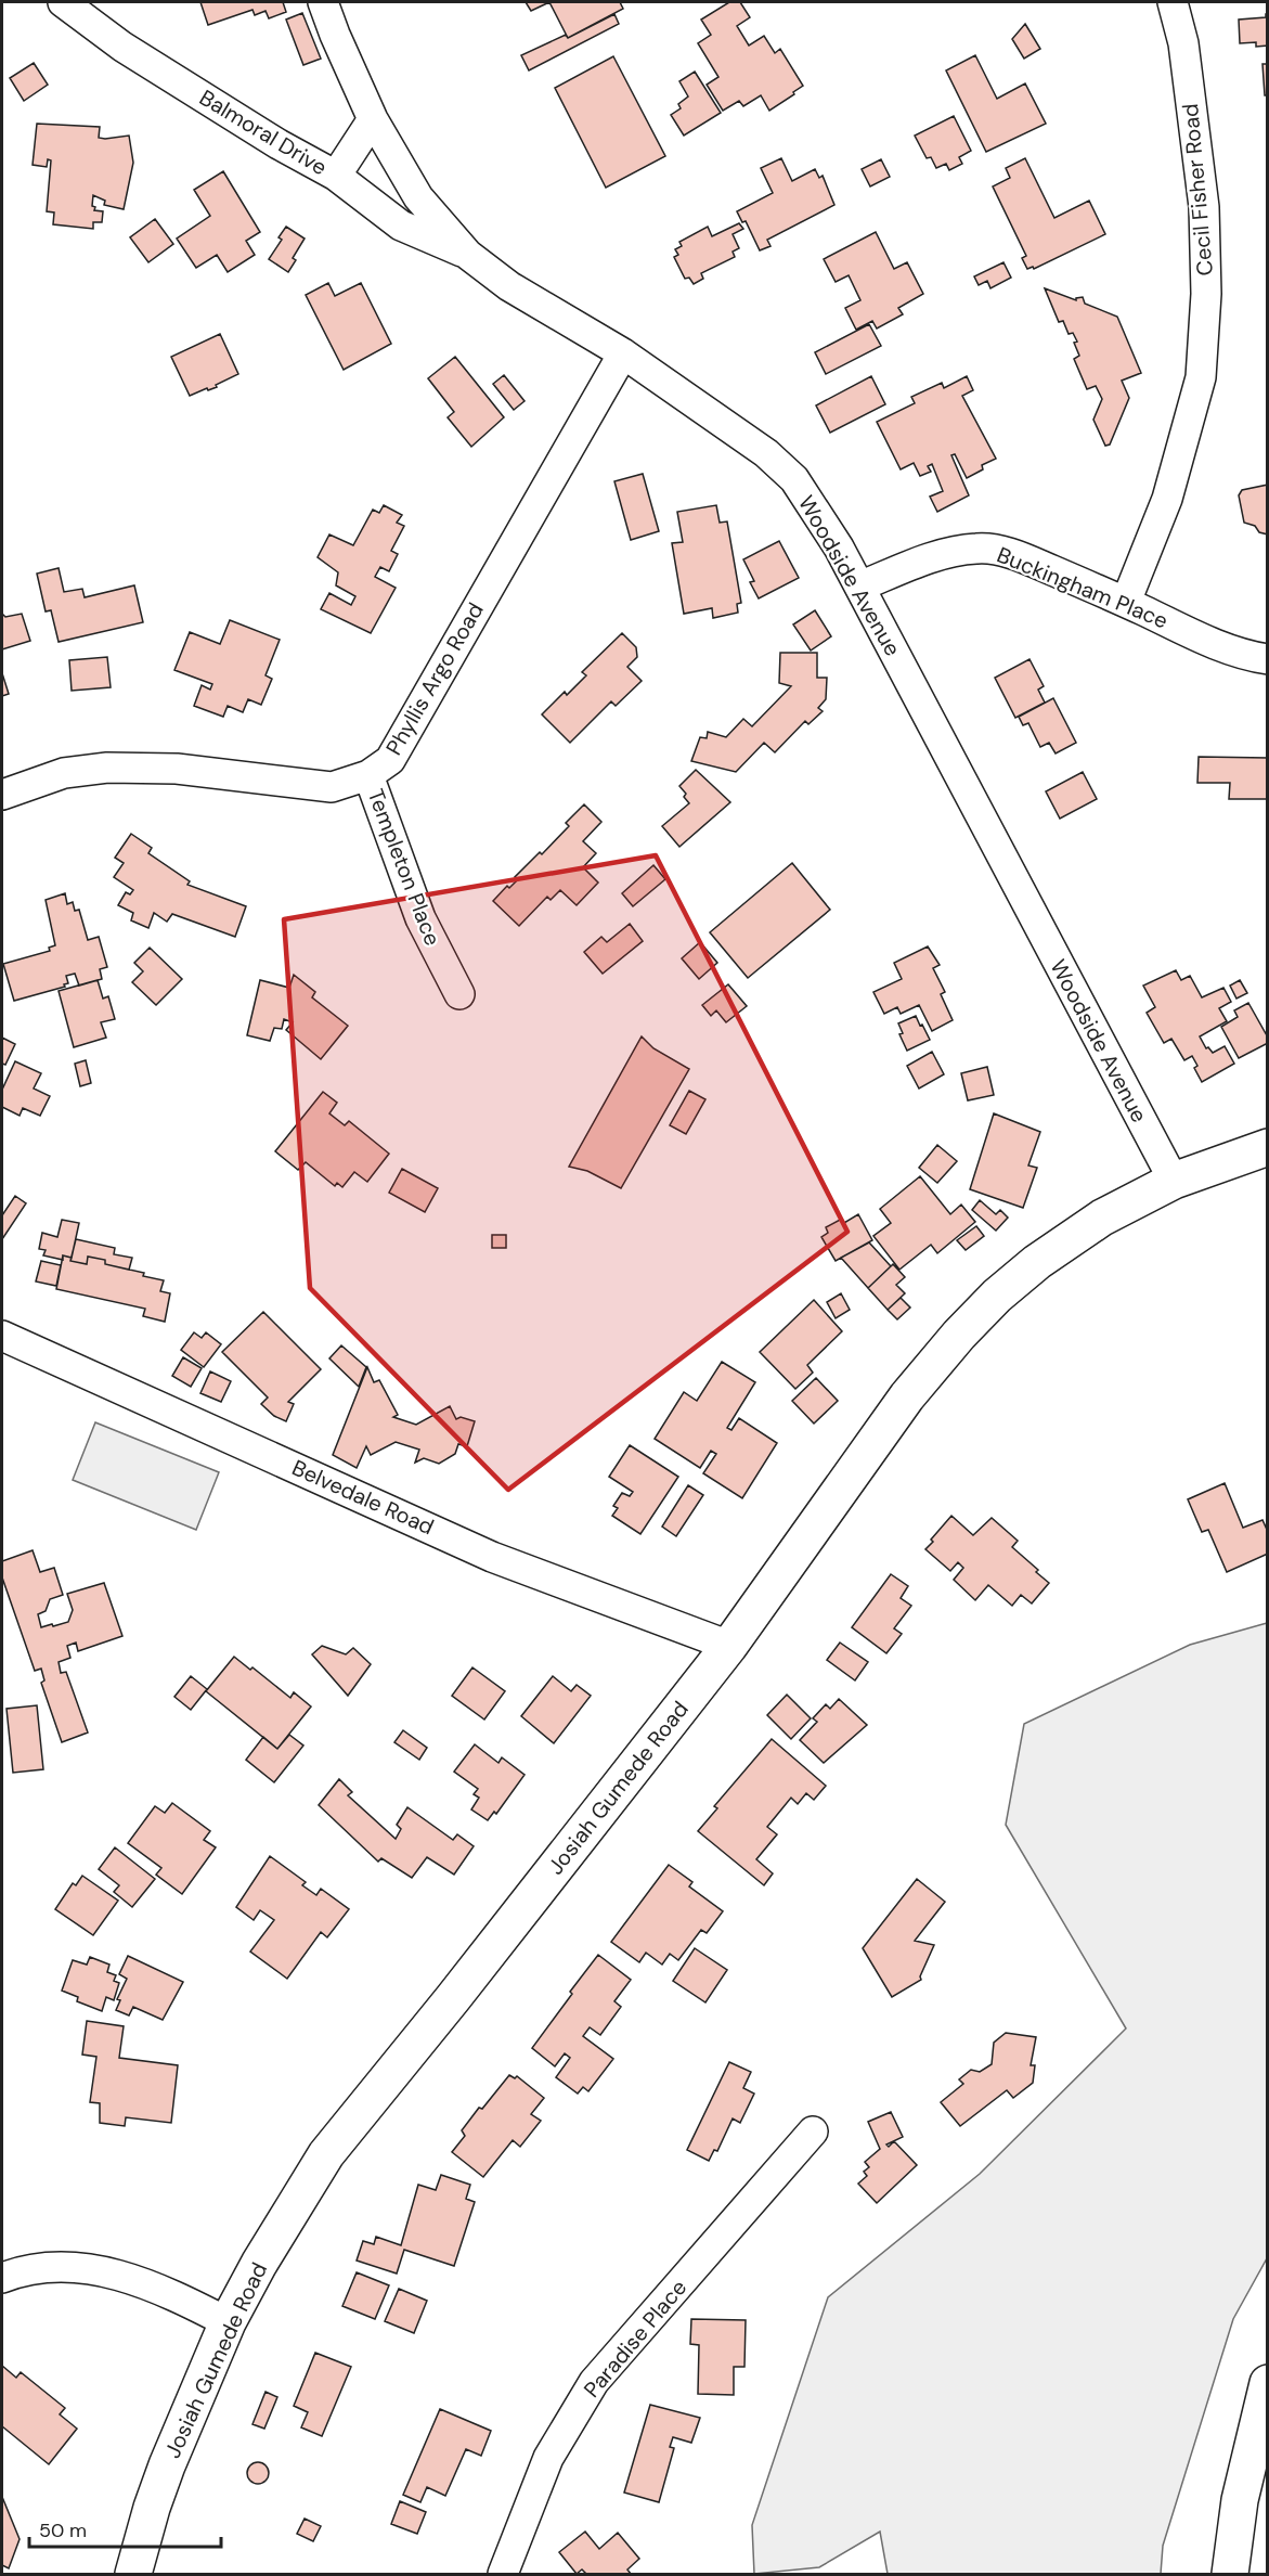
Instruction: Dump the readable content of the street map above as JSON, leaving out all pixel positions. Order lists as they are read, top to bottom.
{
  "streets": {
    "main road": ["Josiah Gumede Road"],
    "street": [
      "Balmoral Drive",
      "Cecil Fisher Road",
      "Woodside Avenue",
      "Buckingham Place",
      "Phyllis Argo Road",
      "Templeton Place",
      "Belvedale Road",
      "Paradise Place"
    ]
  },
  "crossings": [
    ["Balmoral Drive", "Woodside Avenue"],
    ["Cecil Fisher Road", "Buckingham Place"],
    ["Woodside Avenue", "Buckingham Place"],
    ["Woodside Avenue", "Phyllis Argo Road"],
    ["Woodside Avenue", "Josiah Gumede Road"],
    ["Phyllis Argo Road", "Templeton Place"],
    ["Belvedale Road", "Josiah Gumede Road"]
  ],
  "scale_bar": "50 m"
}
